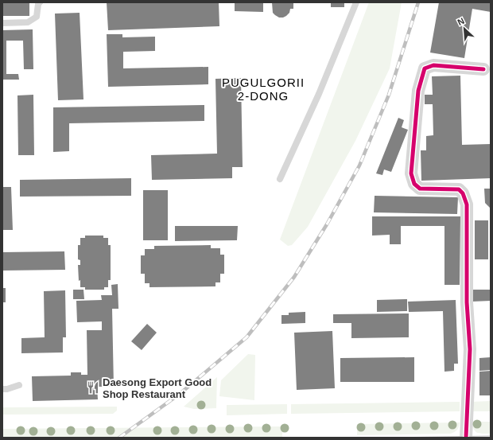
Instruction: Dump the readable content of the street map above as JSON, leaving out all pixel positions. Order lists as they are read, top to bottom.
{
  "districts": ["PUGULGORII 2-DONG"],
  "places": {
    "restaurant": ["Daesong Export Good Shop Restaurant"]
  },
  "north": "top left"
}
